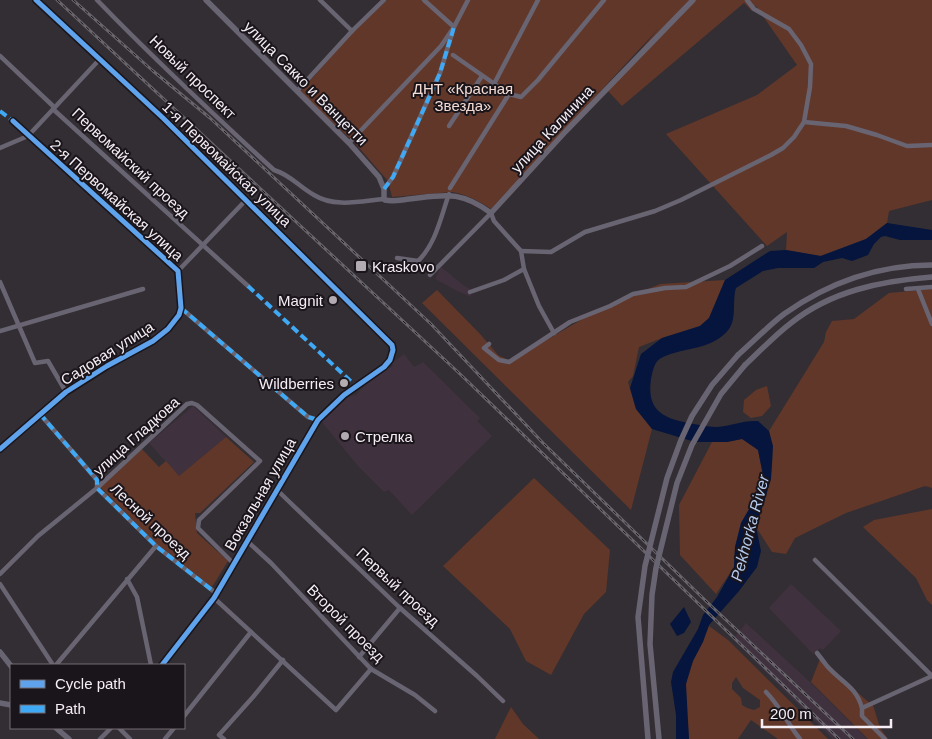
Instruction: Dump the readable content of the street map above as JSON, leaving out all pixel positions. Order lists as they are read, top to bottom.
{
  "streets": {
    "main road": ["улица Сакко и Ванцетти", "улица Калинина"],
    "street": [
      "Новый проспект",
      "Первомайский проезд",
      "1-я Первомайская улица",
      "2-я Первомайская улица",
      "Садовая улица",
      "улица Гладкова",
      "Вокзальная улица",
      "Лесной проезд",
      "Первый проезд",
      "Второй проезд"
    ]
  },
  "crossings": [
    ["1-я Первомайская улица", "Вокзальная улица"],
    ["2-я Первомайская улица", "Садовая улица"],
    ["Садовая улица", "Лесной проезд"],
    ["улица Гладкова", "Вокзальная улица"],
    ["улица Гладкова", "Лесной проезд"],
    ["Вокзальная улица", "Лесной проезд"],
    ["Вокзальная улица", "Первый проезд"],
    ["Вокзальная улица", "Второй проезд"],
    ["Лесной проезд", "Второй проезд"]
  ],
  "water": ["Pekhorka River"],
  "parks": ["ДНТ «Красная Звезда»"],
  "places": {
    "transit": ["Kraskovo"],
    "other": ["Magnit", "Wildberries", "Стрелка"]
  },
  "legend": ["Cycle path", "Path"],
  "scale_bar": "200 m"
}
